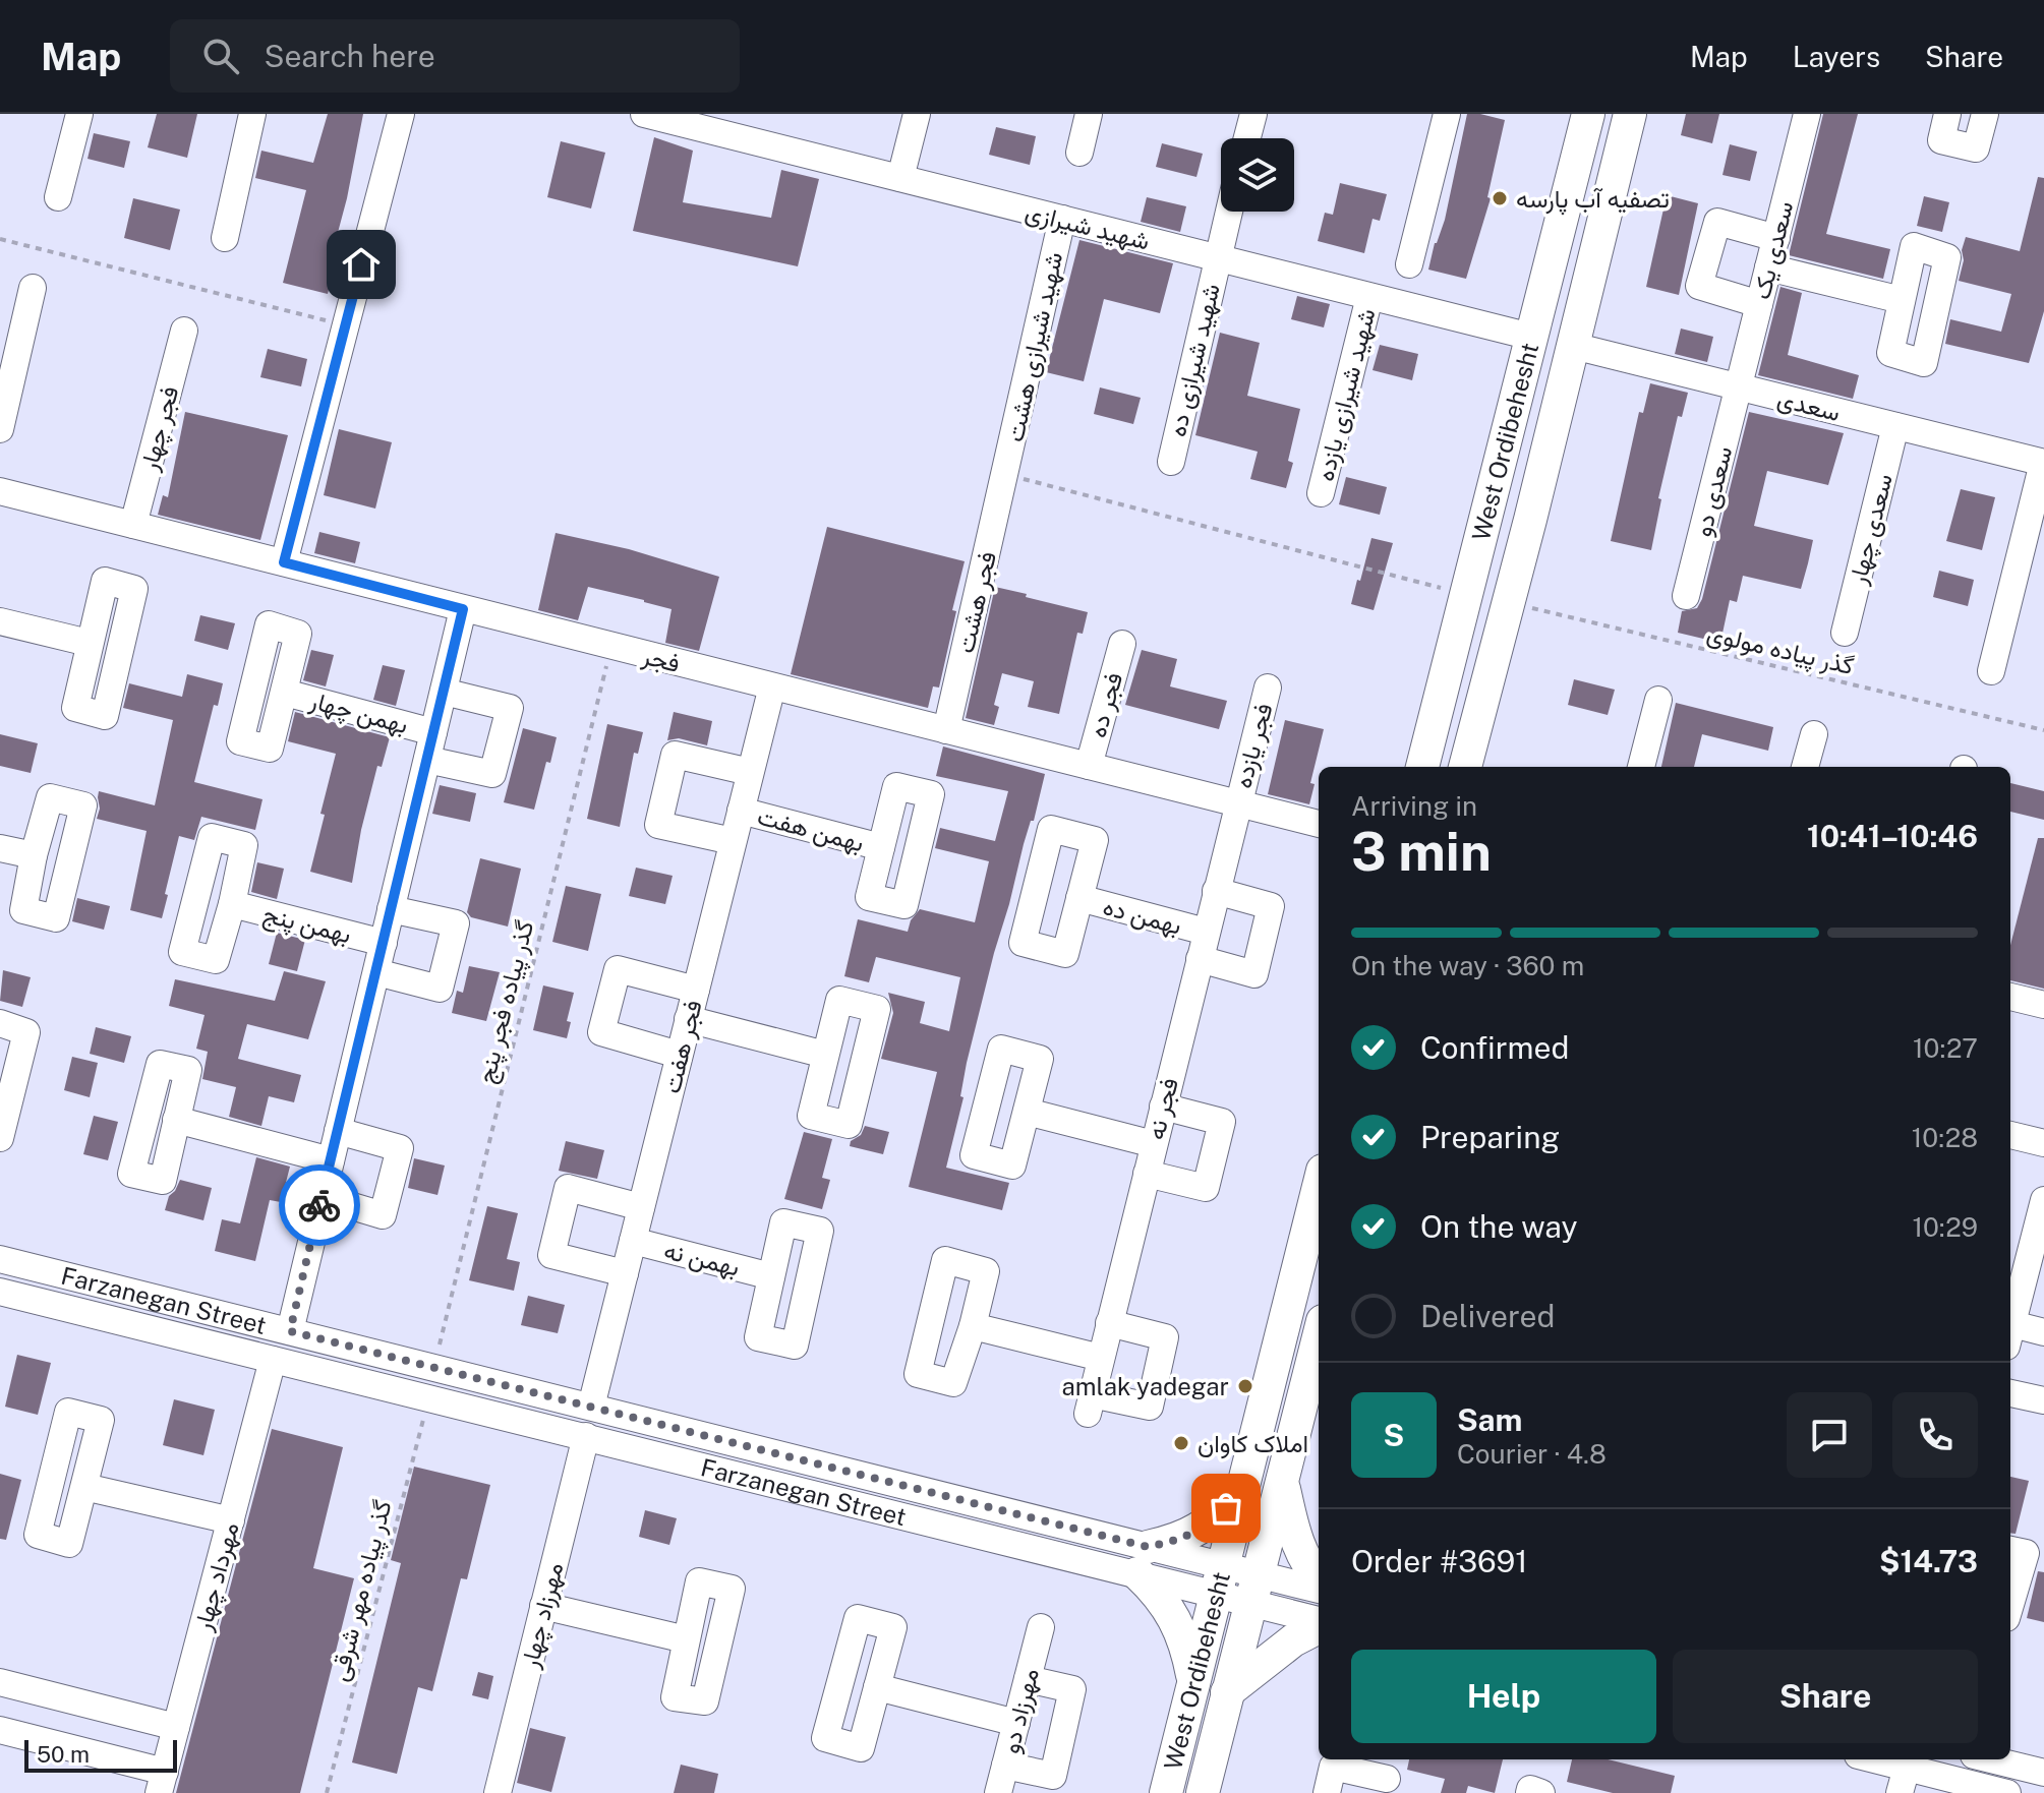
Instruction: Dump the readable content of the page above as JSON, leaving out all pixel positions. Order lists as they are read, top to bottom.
{
  "streets": {
    "main road": ["West Ordibehesht"],
    "street": [
      "شهید شیرازی",
      "سعدی یک",
      "شهید شیرازی هشت",
      "شهید شیرازی ده",
      "شهید شیرازی یازده",
      "سعدی",
      "فجر چهار",
      "سعدی دو",
      "سعدی چهار",
      "فجر هشت",
      "فجر",
      "فجر ده",
      "بهمن چهار",
      "فجر یازده",
      "بهمن هفت",
      "بهمن ده",
      "بهمن پنج",
      "فجر هفت",
      "فجر نه",
      "بهمن نه",
      "Farzanegan Street",
      "مهرداد چهار",
      "مهرزاد چهار",
      "مهرزاد دو"
    ],
    "path": ["گذر پیاده مولوی", "گذر پیاده فجر پنج", "گذر پیاده مهر شرقی"]
  },
  "crossings": [
    ["شهید شیرازی", "شهید شیرازی هشت"],
    ["شهید شیرازی", "شهید شیرازی ده"],
    ["شهید شیرازی", "شهید شیرازی یازده"],
    ["شهید شیرازی", "West Ordibehesht"],
    ["سعدی یک", "سعدی"],
    ["سعدی یک", "سعدی دو"],
    ["شهید شیرازی هشت", "فجر هشت"],
    ["سعدی", "West Ordibehesht"],
    ["سعدی", "سعدی دو"],
    ["سعدی", "سعدی چهار"],
    ["فجر چهار", "فجر"],
    ["West Ordibehesht", "گذر پیاده مولوی"],
    ["West Ordibehesht", "Farzanegan Street"],
    ["فجر هشت", "فجر"],
    ["فجر", "فجر ده"],
    ["فجر", "فجر یازده"],
    ["فجر", "گذر پیاده فجر پنج"],
    ["فجر", "فجر هفت"],
    ["فجر", "فجر نه"],
    ["فجر یازده", "فجر نه"],
    ["بهمن هفت", "فجر هفت"],
    ["بهمن ده", "فجر نه"],
    ["گذر پیاده فجر پنج", "Farzanegan Street"],
    ["فجر هفت", "بهمن نه"],
    ["فجر هفت", "Farzanegan Street"],
    ["Farzanegan Street", "مهرداد چهار"],
    ["Farzanegan Street", "گذر پیاده مهر شرقی"],
    ["Farzanegan Street", "مهرزاد چهار"]
  ],
  "places": ["تصفیه آب پارسه", "amlak yadegar", "املاک کاوان"],
  "scale_bar": "50 m",
  "page": {
    "header": "Map",
    "search": "Search here",
    "nav": ["Map", "Layers", "Share"],
    "heading": ["3 min", "Arriving in", "10:41–10:46"],
    "panel": [
      "Sam",
      "Courier · 4.8",
      "Order #3691",
      "$14.73"
    ],
    "bar": "On the way · 360 m",
    "list": [
      ["Confirmed", "10:27"],
      ["Preparing", "10:28"],
      ["On the way", "10:29"],
      "Delivered"
    ],
    "round": "S",
    "buttons": ["Help", "Share"],
    "scale": "50 m"
  }
}
